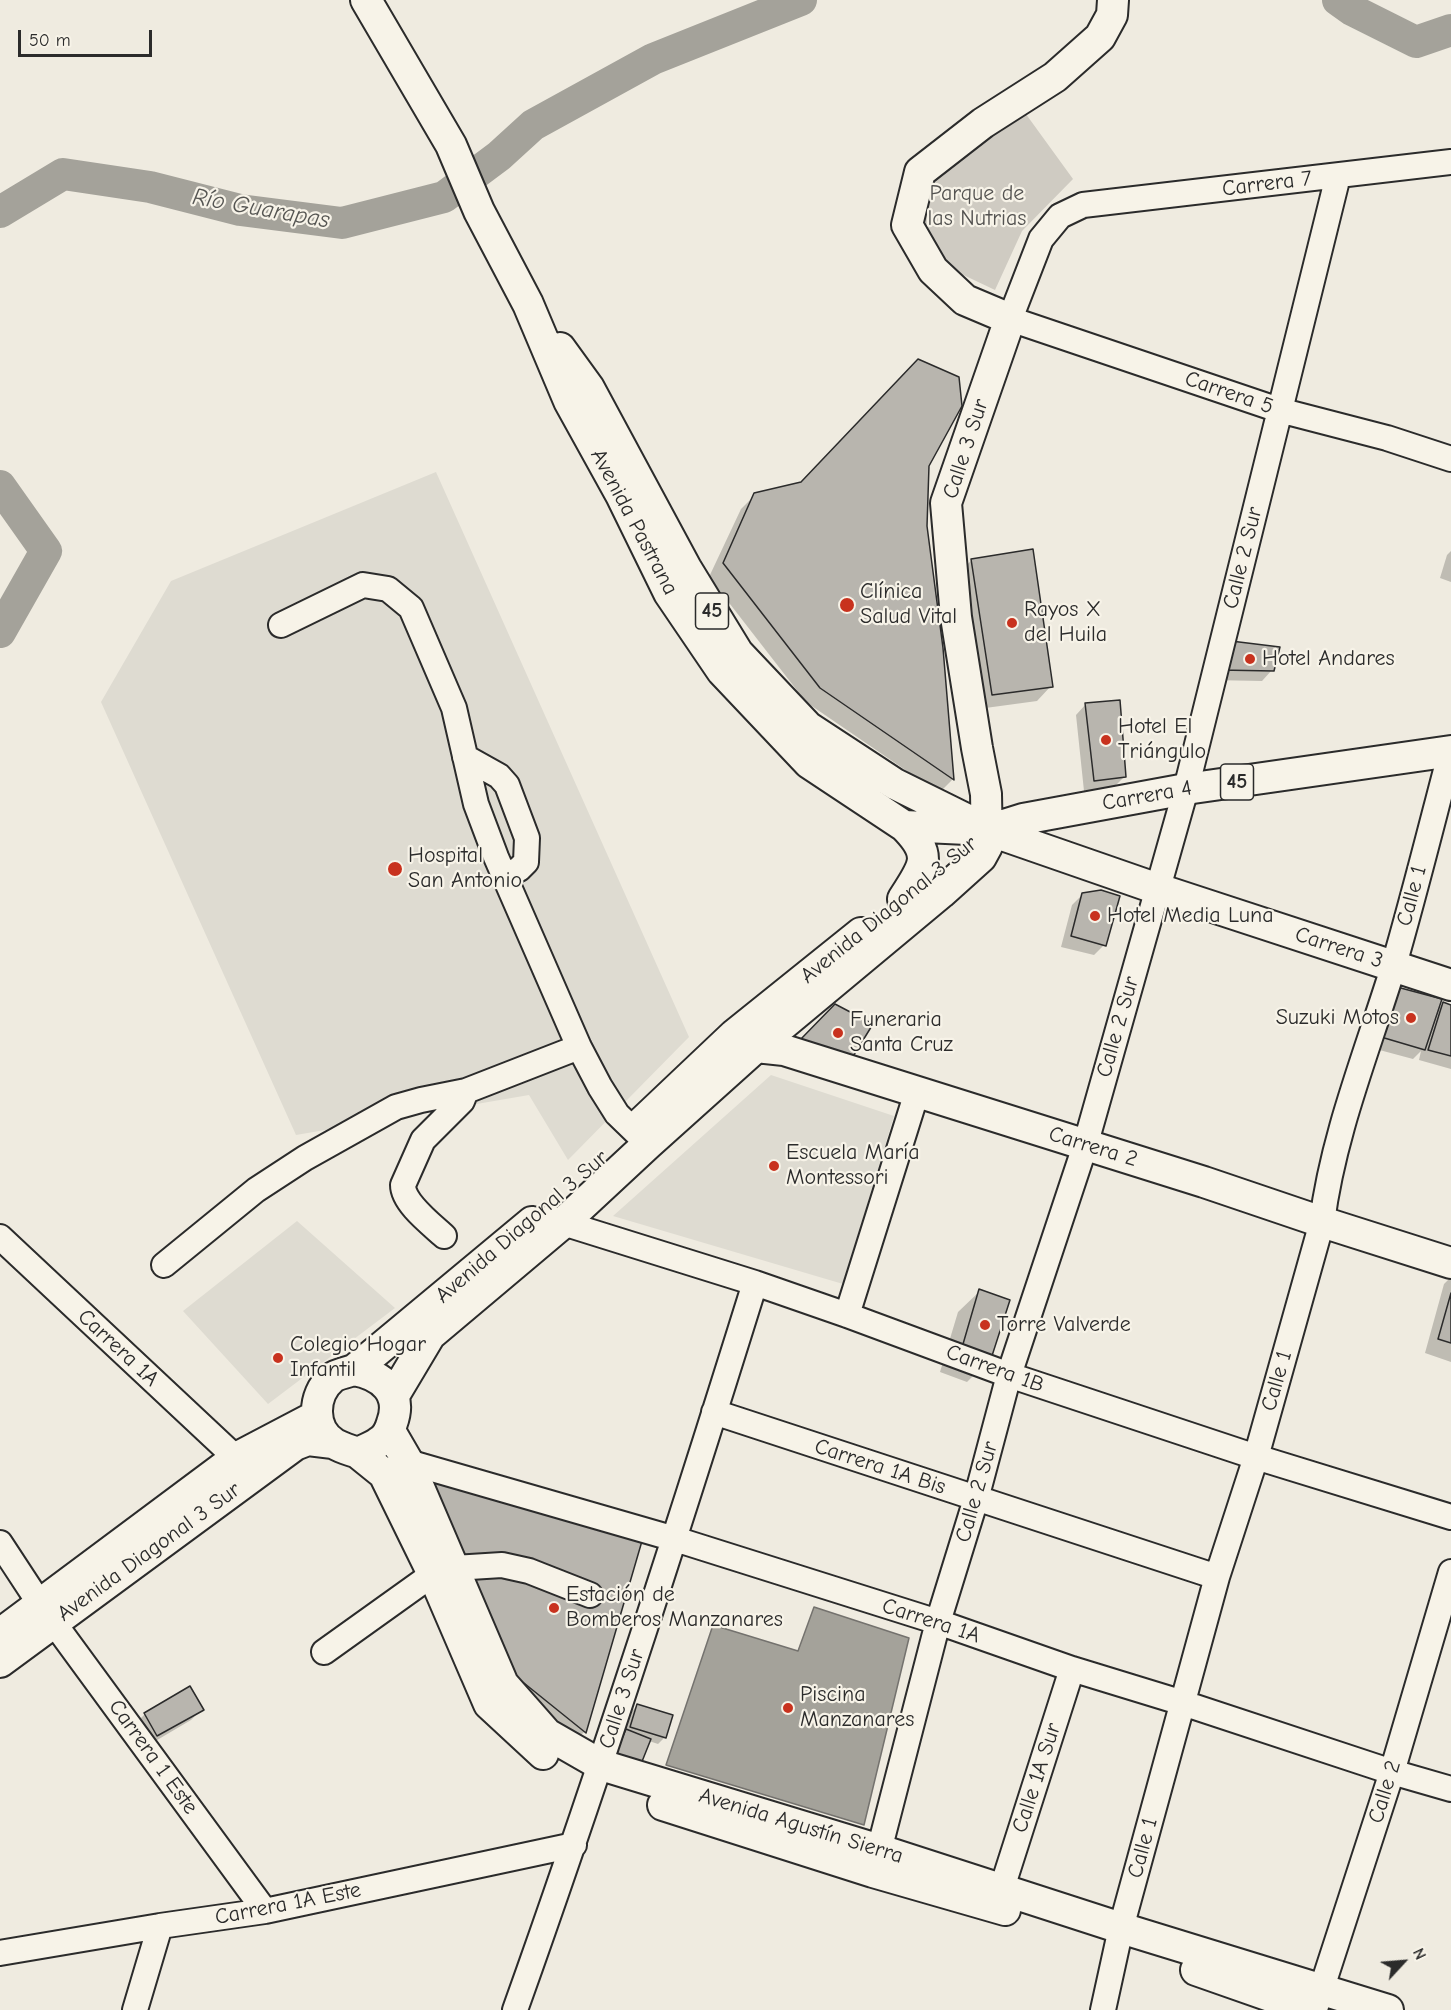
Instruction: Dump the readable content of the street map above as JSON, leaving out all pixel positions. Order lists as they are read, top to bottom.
{
  "streets": {
    "main road": [
      "Calle 3 Sur",
      "Avenida Pastrana",
      "45",
      "Carrera 4",
      "Avenida Diagonal 3 Sur",
      "Carrera 3",
      "Carrera 2",
      "Avenida Agustín Sierra"
    ],
    "street": [
      "Carrera 7",
      "Carrera 5",
      "Calle 2 Sur",
      "Calle 1",
      "Carrera 1A",
      "Carrera 1B",
      "Carrera 1A Bis",
      "Carrera 1 Este",
      "Calle 1A Sur",
      "Calle 2",
      "Carrera 1A Este"
    ]
  },
  "crossings": [
    ["Carrera 7", "Calle 3 Sur"],
    ["Carrera 7", "Calle 2 Sur"],
    ["Carrera 5", "Calle 3 Sur"],
    ["Carrera 5", "Calle 2 Sur"],
    ["Calle 3 Sur", "Avenida Pastrana"],
    ["Calle 3 Sur", "Carrera 4"],
    ["Calle 3 Sur", "Avenida Diagonal 3 Sur"],
    ["Calle 3 Sur", "Carrera 3"],
    ["Calle 3 Sur", "Carrera 1A"],
    ["Calle 3 Sur", "Carrera 1B"],
    ["Calle 3 Sur", "Carrera 1A Bis"],
    ["Calle 3 Sur", "Avenida Agustín Sierra"],
    ["Calle 3 Sur", "Carrera 1A Este"],
    ["Avenida Pastrana", "Carrera 4"],
    ["Avenida Pastrana", "Avenida Diagonal 3 Sur"],
    ["Avenida Pastrana", "Carrera 3"],
    ["Calle 2 Sur", "Carrera 4"],
    ["Calle 2 Sur", "Carrera 3"],
    ["Calle 2 Sur", "Carrera 2"],
    ["Calle 2 Sur", "Carrera 1A"],
    ["Calle 2 Sur", "Carrera 1B"],
    ["Calle 2 Sur", "Carrera 1A Bis"],
    ["Calle 2 Sur", "Avenida Agustín Sierra"],
    ["Carrera 4", "Calle 1"],
    ["Carrera 4", "Avenida Diagonal 3 Sur"],
    ["Carrera 4", "Carrera 3"],
    ["Calle 1", "Carrera 3"],
    ["Calle 1", "Carrera 2"],
    ["Calle 1", "Carrera 1A"],
    ["Calle 1", "Carrera 1B"],
    ["Calle 1", "Carrera 1A Bis"],
    ["Calle 1", "Avenida Agustín Sierra"],
    ["Avenida Diagonal 3 Sur", "Carrera 3"],
    ["Avenida Diagonal 3 Sur", "Carrera 2"],
    ["Avenida Diagonal 3 Sur", "Carrera 1A"],
    ["Avenida Diagonal 3 Sur", "Carrera 1B"],
    ["Avenida Diagonal 3 Sur", "Carrera 1 Este"],
    ["Avenida Diagonal 3 Sur", "Avenida Agustín Sierra"],
    ["Carrera 1A", "Calle 1A Sur"],
    ["Carrera 1A", "Calle 2"],
    ["Carrera 1A", "Avenida Agustín Sierra"],
    ["Carrera 1 Este", "Carrera 1A Este"],
    ["Calle 1A Sur", "Avenida Agustín Sierra"],
    ["Calle 2", "Avenida Agustín Sierra"]
  ],
  "water": ["Río Guarapas"],
  "parks": ["Parque de las Nutrias"],
  "places": [
    "Clínica Salud Vital",
    "Rayos X del Huila",
    "Hotel Andares",
    "Hotel El Triángulo",
    "Hospital San Antonio",
    "Hotel Media Luna",
    "Suzuki Motos",
    "Funeraria Santa Cruz",
    "Escuela María Montessori",
    "Torre Valverde",
    "Colegio Hogar Infantil",
    "Estación de Bomberos Manzanares",
    "Piscina Manzanares"
  ],
  "scale_bar": "50 m",
  "north": "top right"
}
